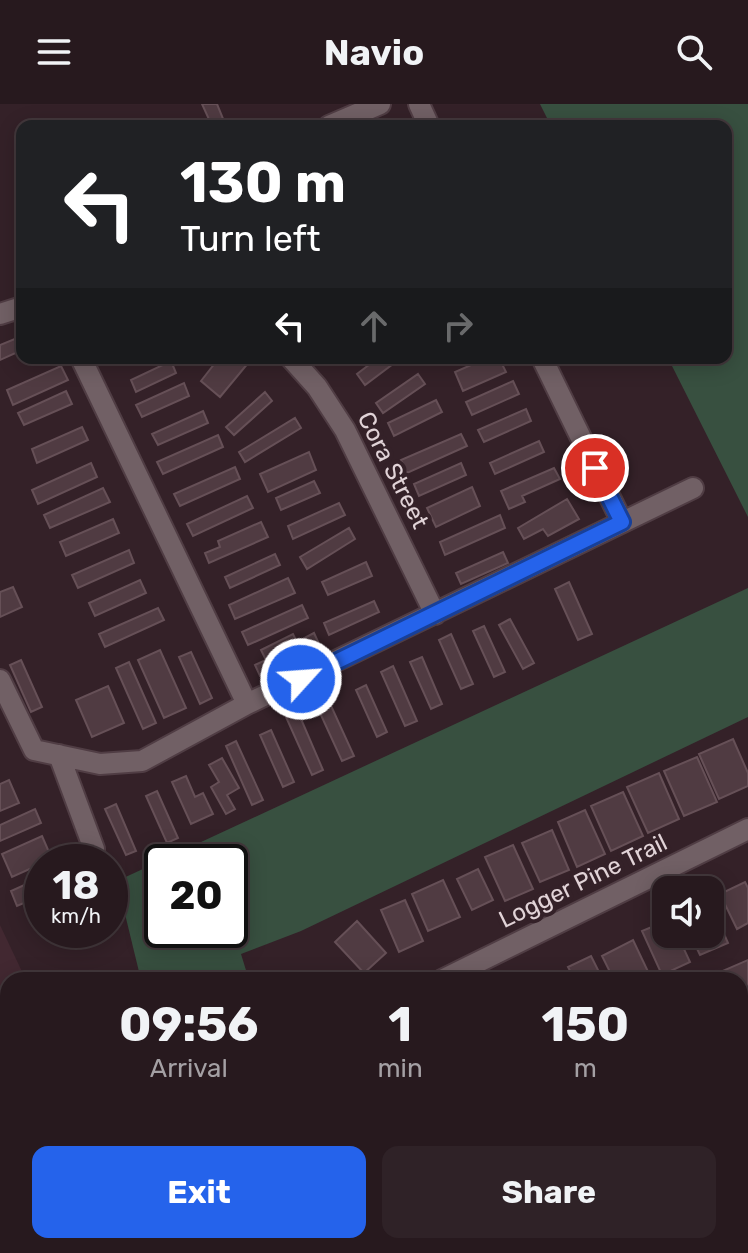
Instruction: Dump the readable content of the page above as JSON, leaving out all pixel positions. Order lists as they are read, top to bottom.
{
  "streets": {
    "street": ["Cora Street", "Logger Pine Trail"]
  },
  "page": {
    "header": "Navio",
    "turn": ["130 m", "Turn left"],
    "speed": "18 km/h",
    "limit": "20",
    "eta": [
      "09:56",
      "Arrival",
      "1",
      "min",
      "150",
      "m"
    ],
    "buttons": ["Exit", "Share"]
  }
}
